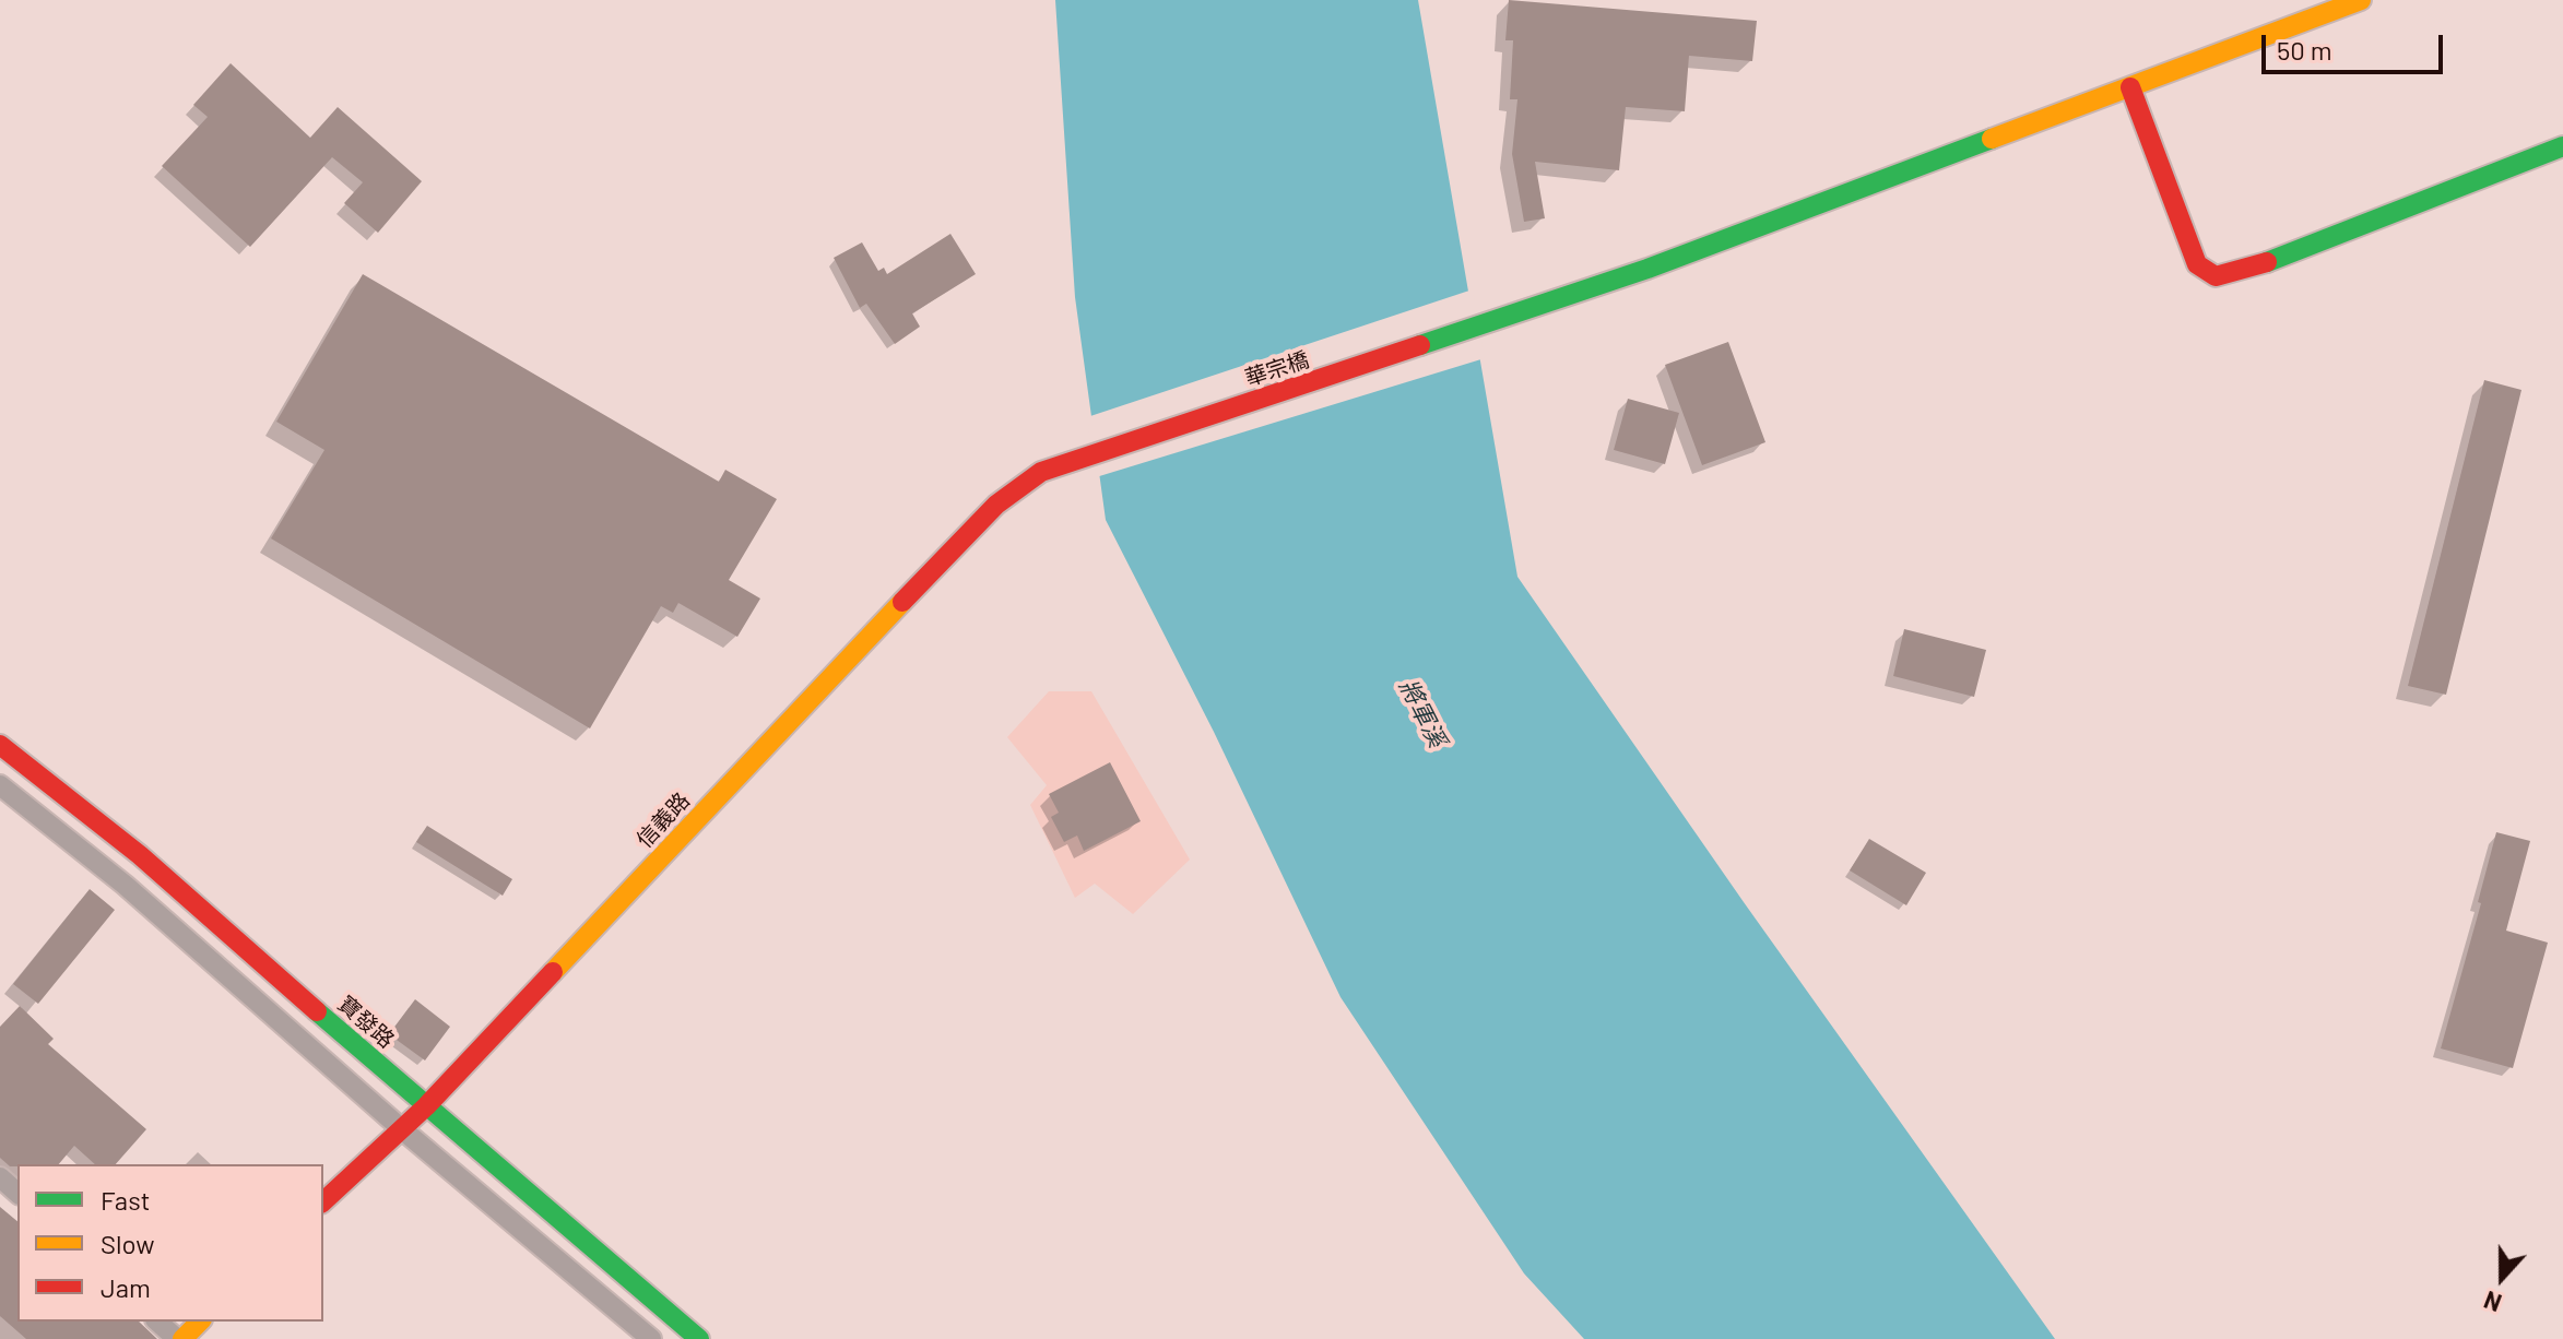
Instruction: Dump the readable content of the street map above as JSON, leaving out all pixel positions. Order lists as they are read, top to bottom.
{
  "streets": {
    "street": ["華宗橋", "信義路", "寶發路"]
  },
  "crossings": [
    ["華宗橋", "信義路"],
    ["信義路", "寶發路"]
  ],
  "water": ["將軍溪"],
  "legend": ["Fast", "Slow", "Jam"],
  "scale_bar": "50 m",
  "north": "bottom"
}
